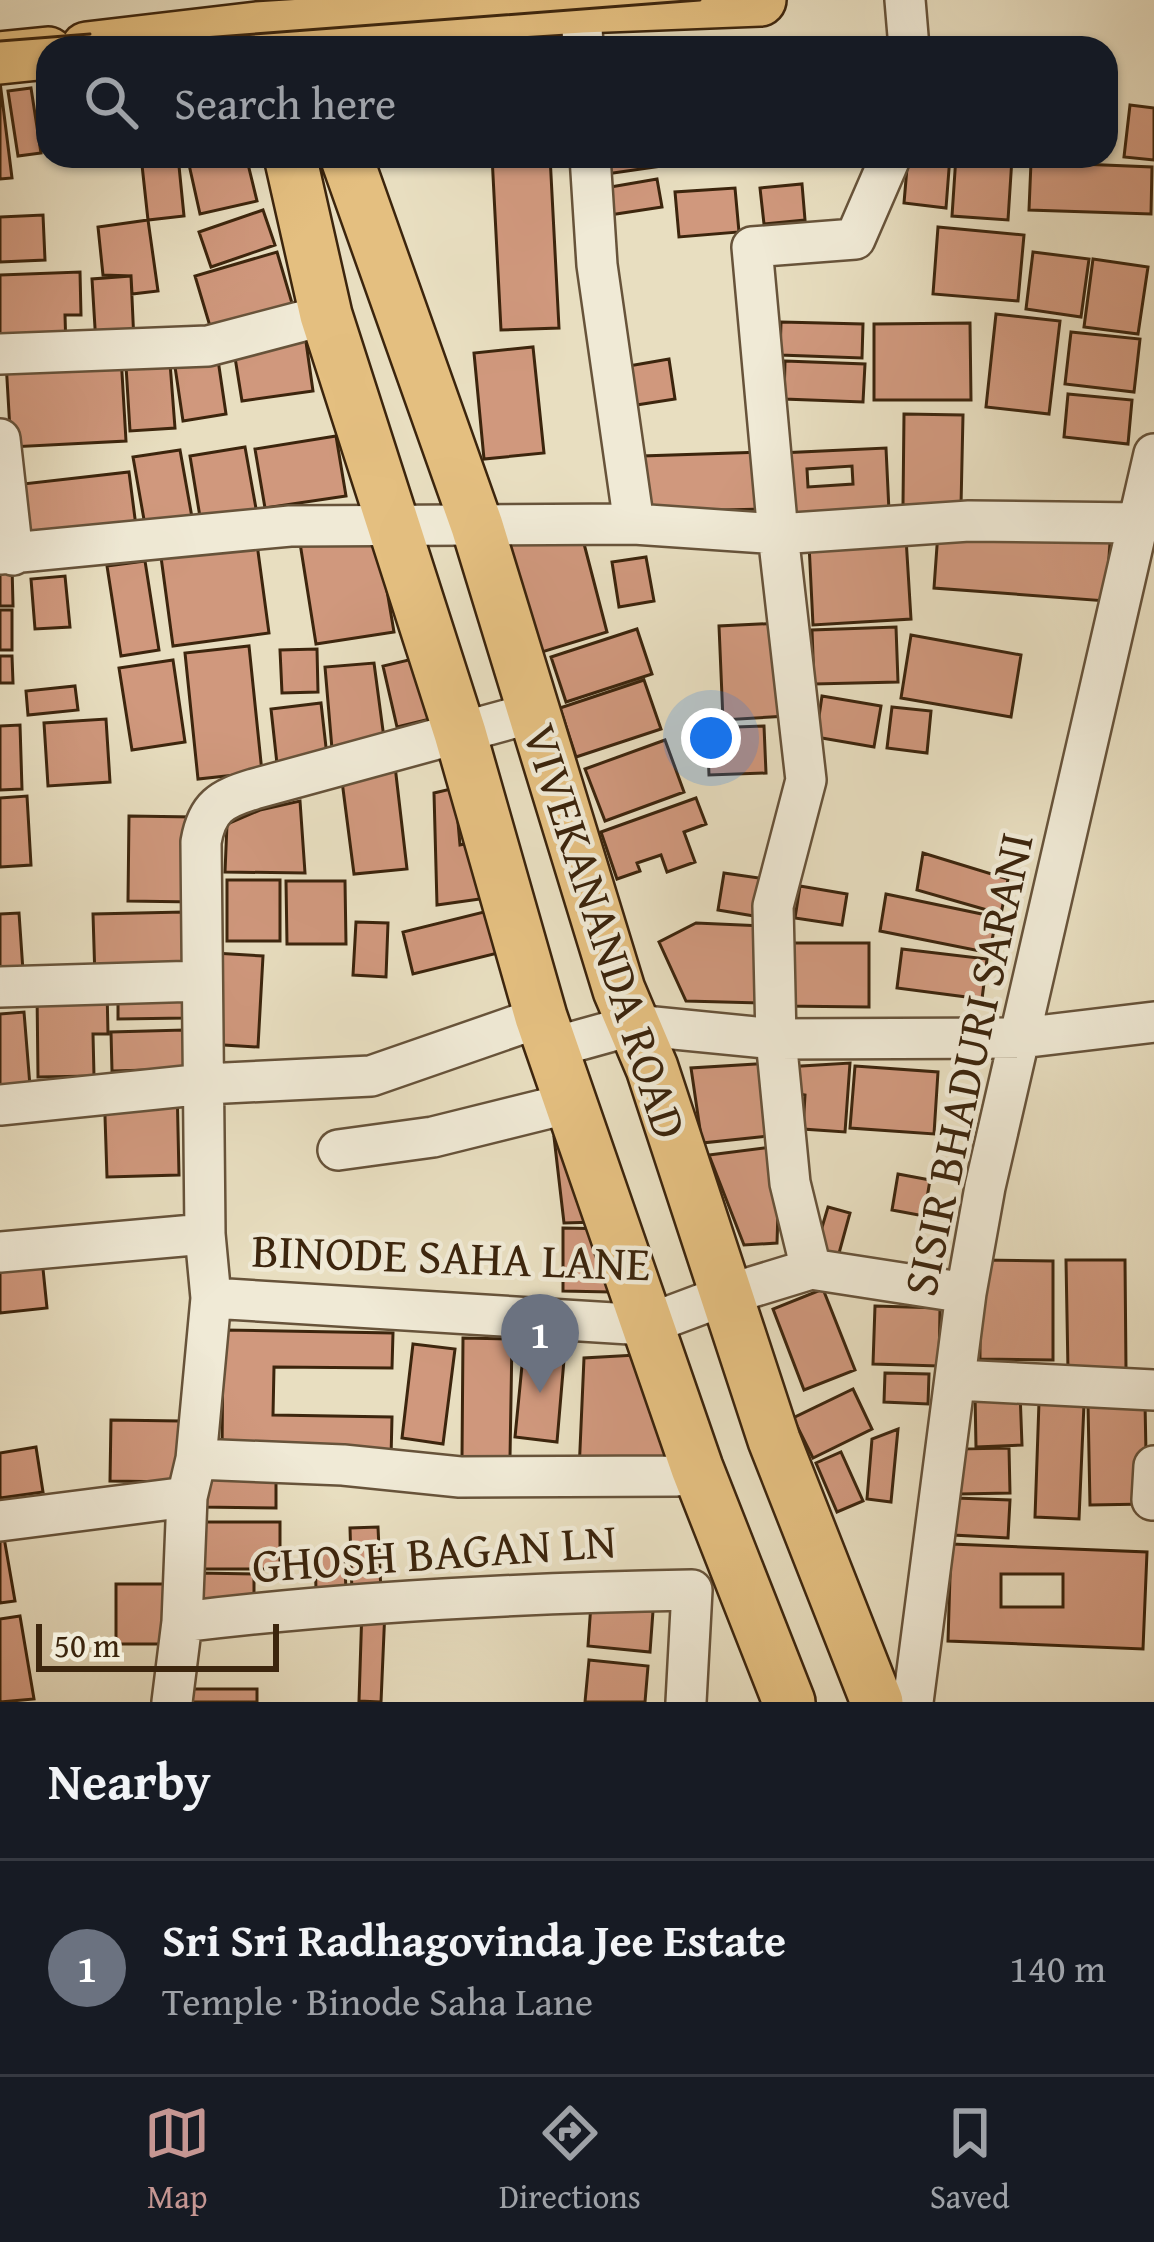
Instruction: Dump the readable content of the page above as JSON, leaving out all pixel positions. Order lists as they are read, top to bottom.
{
  "streets": {
    "main road": ["VIVEKANANDA ROAD"],
    "street": ["SISIR BHADURI SARANI", "BINODE SAHA LANE", "GHOSH BAGAN LN"]
  },
  "crossings": [
    ["VIVEKANANDA ROAD", "BINODE SAHA LANE"],
    ["SISIR BHADURI SARANI", "BINODE SAHA LANE"]
  ],
  "scale_bar": "50 m",
  "page": {
    "search": "Search here",
    "pins": "1",
    "scale": "50 m",
    "heading": "Nearby",
    "list": [
      {
        "mark": "1",
        "name": "Sri Sri Radhagovinda Jee Estate",
        "note": "Temple · Binode Saha Lane",
        "value": "140 m"
      }
    ],
    "nav": ["Map", "Directions", "Saved"]
  }
}
